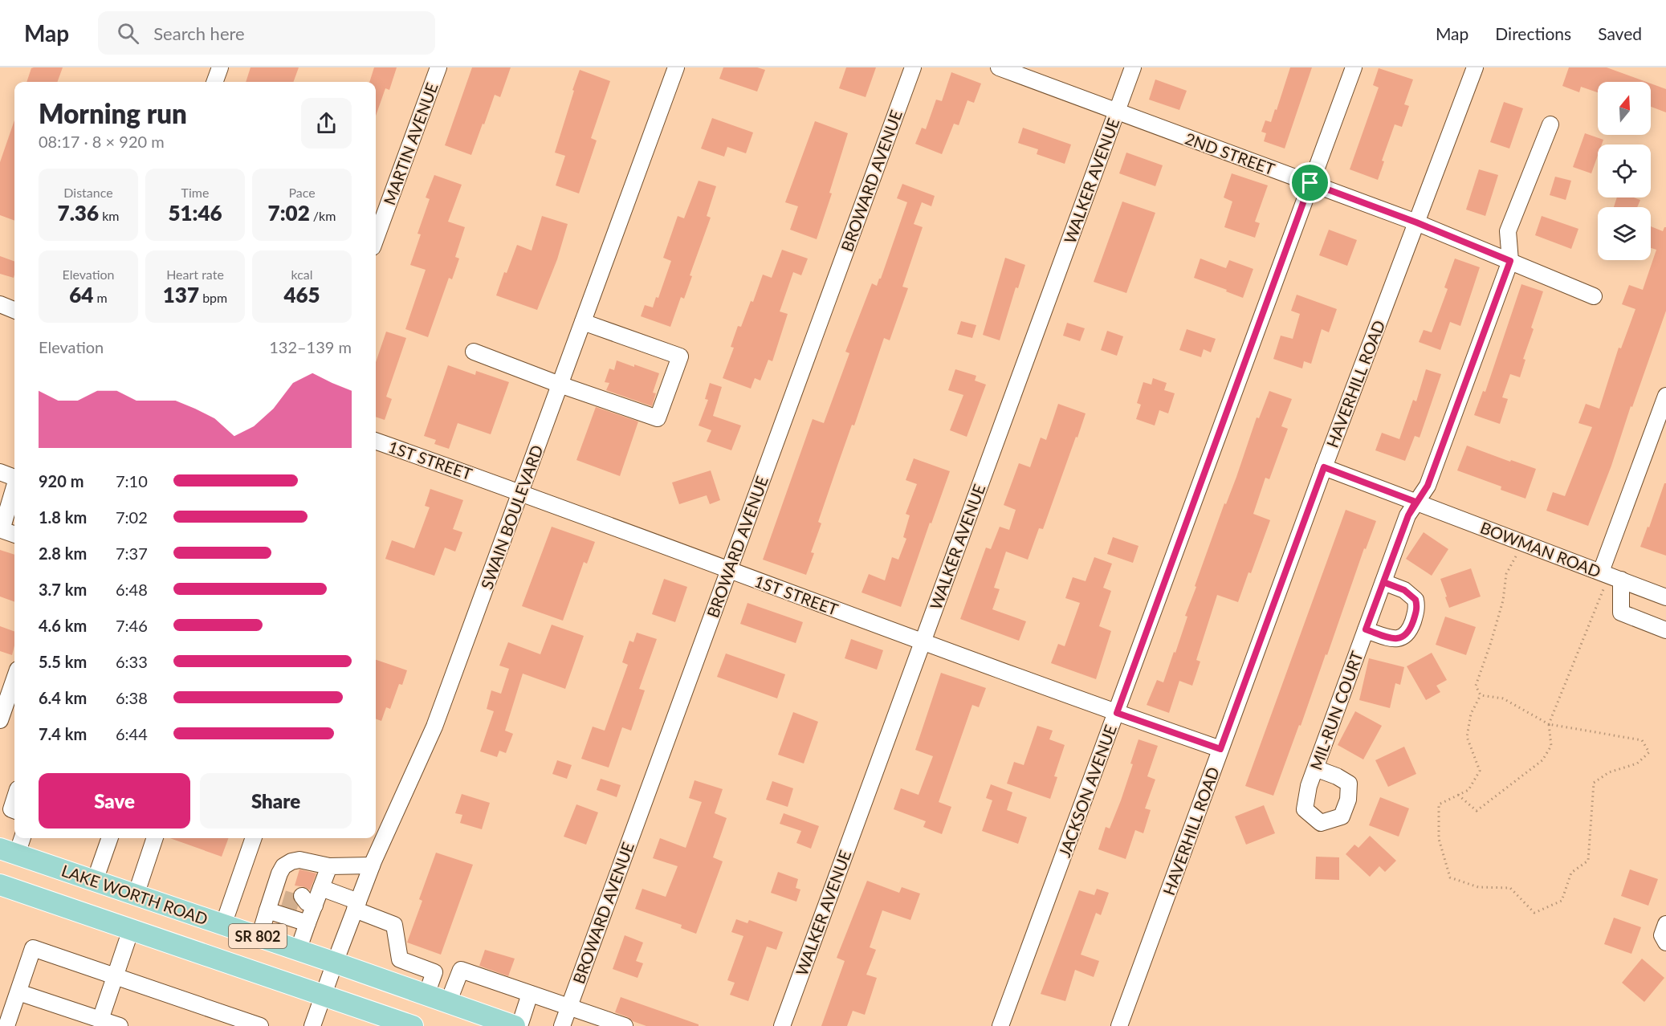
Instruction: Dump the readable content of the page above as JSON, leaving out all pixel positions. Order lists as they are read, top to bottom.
{
  "streets": {
    "main road": ["LAKE WORTH ROAD", "SR 802"],
    "street": [
      "MARTIN AVENUE",
      "2ND STREET",
      "BROWARD AVENUE",
      "WALKER AVENUE",
      "HAVERHILL ROAD",
      "1ST STREET",
      "SWAIN BOULEVARD",
      "BOWMAN ROAD",
      "MIL-RUN COURT",
      "JACKSON AVENUE"
    ]
  },
  "crossings": [
    ["2ND STREET", "WALKER AVENUE"],
    ["2ND STREET", "HAVERHILL ROAD"],
    ["2ND STREET", "MIL-RUN COURT"],
    ["2ND STREET", "JACKSON AVENUE"],
    ["BROWARD AVENUE", "1ST STREET"],
    ["WALKER AVENUE", "1ST STREET"],
    ["HAVERHILL ROAD", "1ST STREET"],
    ["HAVERHILL ROAD", "BOWMAN ROAD"],
    ["1ST STREET", "SWAIN BOULEVARD"],
    ["1ST STREET", "JACKSON AVENUE"],
    ["SWAIN BOULEVARD", "LAKE WORTH ROAD"],
    ["SWAIN BOULEVARD", "SR 802"],
    ["BOWMAN ROAD", "MIL-RUN COURT"]
  ],
  "north": "top",
  "page": {
    "header": "Map",
    "search": "Search here",
    "nav": ["Map", "Directions", "Saved"],
    "heading": ["Morning run", "08:17 · 8 × 920 m"],
    "stats": [
      ["Distance", "7.36 km"],
      ["Time", "51:46"],
      ["Pace", "7:02 /km"],
      ["Elevation", "64 m"],
      ["Heart rate", "137 bpm"],
      ["kcal", "465"]
    ],
    "chart": ["Elevation", "132–139 m"],
    "list": [
      {
        "name": "920 m",
        "note": "7:10"
      },
      {
        "name": "1.8 km",
        "note": "7:02"
      },
      {
        "name": "2.8 km",
        "note": "7:37"
      },
      {
        "name": "3.7 km",
        "note": "6:48"
      },
      {
        "name": "4.6 km",
        "note": "7:46"
      },
      {
        "name": "5.5 km",
        "note": "6:33"
      },
      {
        "name": "6.4 km",
        "note": "6:38"
      },
      {
        "name": "7.4 km",
        "note": "6:44"
      }
    ],
    "buttons": ["Save", "Share"]
  }
}
